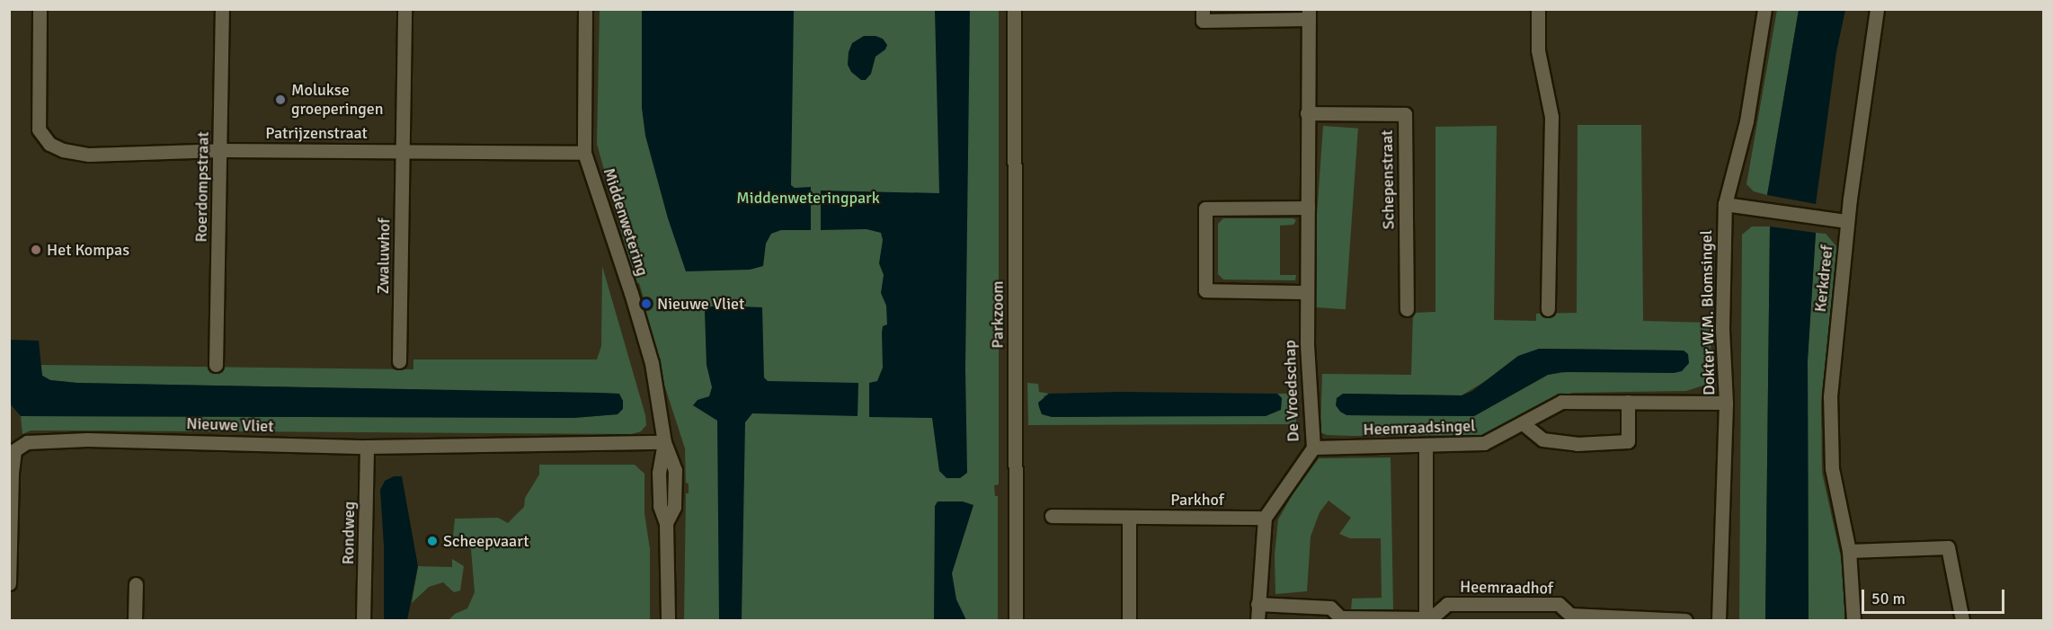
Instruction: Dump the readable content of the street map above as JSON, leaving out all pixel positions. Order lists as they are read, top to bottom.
{
  "streets": {
    "street": [
      "Patrijzenstraat",
      "Schepenstraat",
      "Roerdompstraat",
      "Middenwetering",
      "Zwaluwhof",
      "Kerkdreef",
      "Dokter W.M. Blomsingel",
      "Parkzoom",
      "De Vroedschap",
      "Nieuwe Vliet",
      "Heemraadsingel",
      "Parkhof",
      "Rondweg",
      "Heemraadhof"
    ]
  },
  "crossings": [
    ["Patrijzenstraat", "Roerdompstraat"],
    ["Patrijzenstraat", "Middenwetering"],
    ["Patrijzenstraat", "Zwaluwhof"],
    ["Schepenstraat", "De Vroedschap"],
    ["Middenwetering", "Nieuwe Vliet"],
    ["Dokter W.M. Blomsingel", "Heemraadsingel"],
    ["De Vroedschap", "Heemraadsingel"],
    ["De Vroedschap", "Parkhof"],
    ["Nieuwe Vliet", "Rondweg"]
  ],
  "parks": ["Middenweteringpark"],
  "places": [
    "Molukse groeperingen",
    "Het Kompas",
    "Nieuwe Vliet",
    "Scheepvaart"
  ],
  "scale_bar": "50 m"
}
